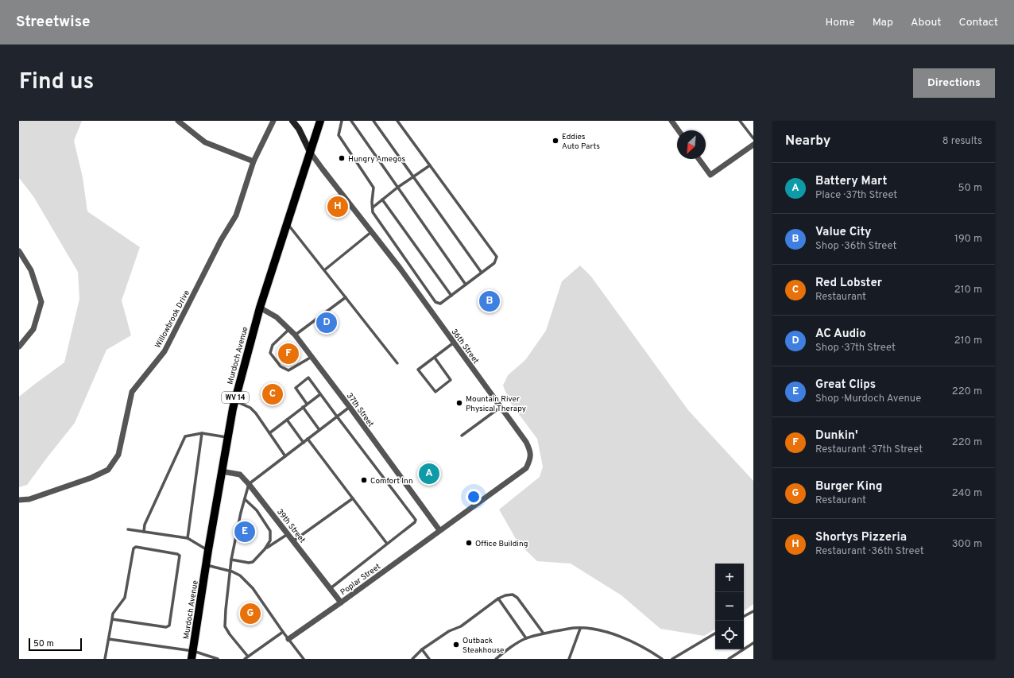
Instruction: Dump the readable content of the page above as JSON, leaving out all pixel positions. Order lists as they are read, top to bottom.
{
  "streets": {
    "main road": ["Murdoch Avenue", "WV 14"],
    "street": [
      "Willowbrook Drive",
      "36th Street",
      "37th Street",
      "39th Street",
      "Poplar Street"
    ]
  },
  "crossings": [
    ["36th Street", "Murdoch Avenue"],
    ["36th Street", "37th Street"],
    ["36th Street", "Poplar Street"],
    ["Murdoch Avenue", "37th Street"],
    ["Murdoch Avenue", "39th Street"],
    ["37th Street", "Poplar Street"],
    ["39th Street", "Poplar Street"]
  ],
  "places": [
    "Eddies Auto Parts",
    "Hungry Amegos",
    "Mountain River Physical Therapy",
    "Comfort Inn",
    "Office Building",
    "Outback Steakhouse"
  ],
  "scale_bar": "50 m",
  "north": "bottom left",
  "page": {
    "header": "Streetwise",
    "nav": [
      "Home",
      "Map",
      "About",
      "Contact"
    ],
    "title": "Find us",
    "buttons": "Directions",
    "heading": ["Nearby", "8 results"],
    "list": [
      {
        "mark": "A",
        "name": "Battery Mart",
        "note": "Place · 37th Street",
        "value": "50 m"
      },
      {
        "mark": "B",
        "name": "Value City",
        "note": "Shop · 36th Street",
        "value": "190 m"
      },
      {
        "mark": "C",
        "name": "Red Lobster",
        "note": "Restaurant",
        "value": "210 m"
      },
      {
        "mark": "D",
        "name": "AC Audio",
        "note": "Shop · 37th Street",
        "value": "210 m"
      },
      {
        "mark": "E",
        "name": "Great Clips",
        "note": "Shop · Murdoch Avenue",
        "value": "220 m"
      },
      {
        "mark": "F",
        "name": "Dunkin'",
        "note": "Restaurant · 37th Street",
        "value": "220 m"
      },
      {
        "mark": "G",
        "name": "Burger King",
        "note": "Restaurant",
        "value": "240 m"
      },
      {
        "mark": "H",
        "name": "Shortys Pizzeria",
        "note": "Restaurant · 36th Street",
        "value": "300 m"
      }
    ],
    "pins": [
      "H",
      "B",
      "D",
      "F",
      "C",
      "A",
      "E",
      "G"
    ],
    "map_buttons": ["+", "−"],
    "scale": "50 m"
  }
}
